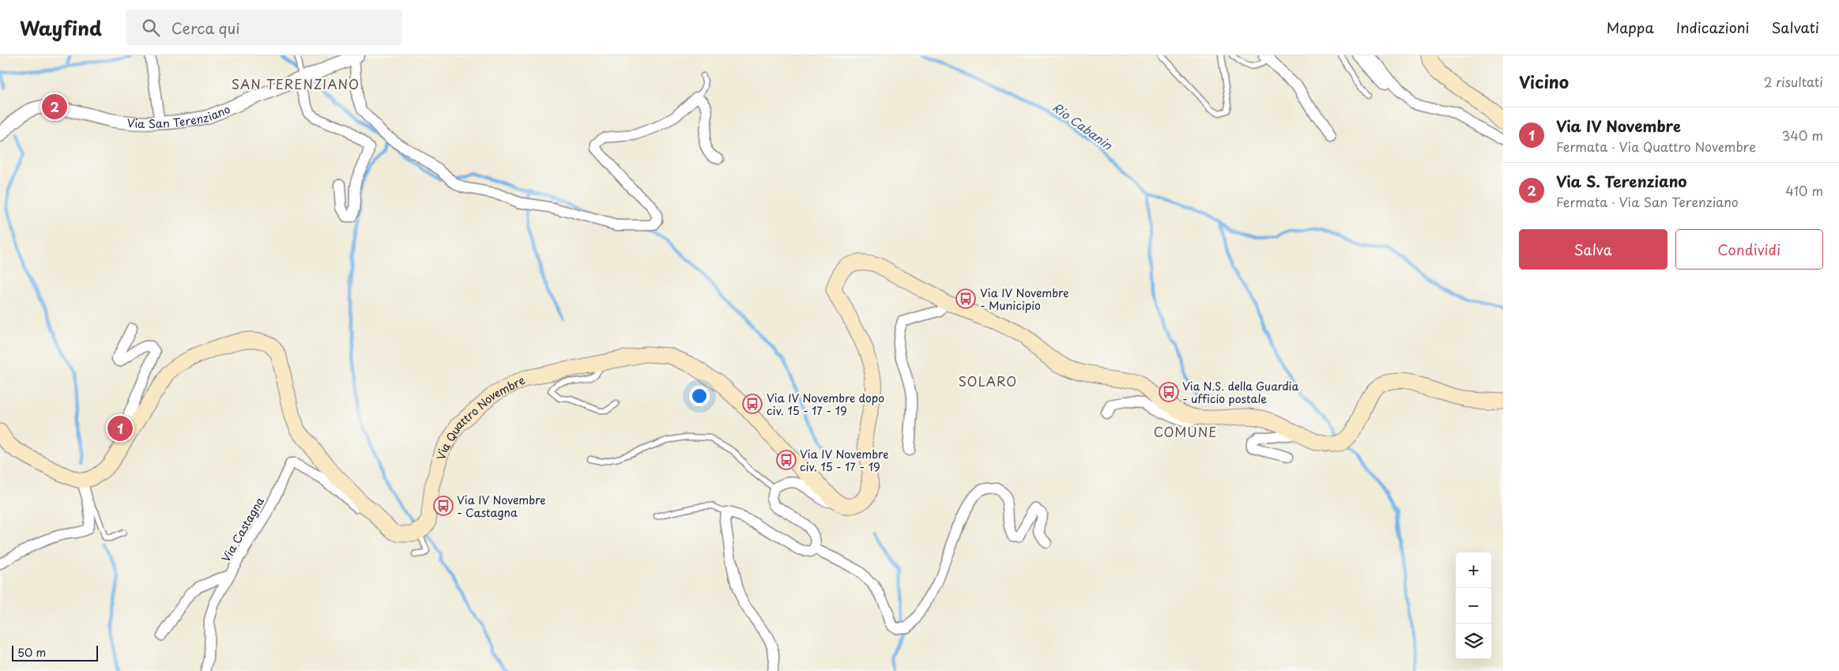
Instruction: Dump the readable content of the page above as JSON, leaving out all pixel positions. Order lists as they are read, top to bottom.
{
  "streets": {
    "main road": ["Via Quattro Novembre"],
    "street": ["Via San Terenziano", "Via Castagna"]
  },
  "districts": ["SAN TERENZIANO", "SOLARO", "COMUNE"],
  "water": ["Rio Cabanin"],
  "places": {
    "bus stop": [
      "Via IV Novembre - Municipio",
      "Via N.S. della Guardia - ufficio postale",
      "Via IV Novembre dopo civ. 15 - 17 - 19",
      "Via IV Novembre civ. 15 - 17 - 19",
      "Via IV Novembre - Castagna"
    ]
  },
  "scale_bar": "50 m",
  "page": {
    "header": "Wayfind",
    "search": "Cerca qui",
    "nav": ["Mappa", "Indicazioni", "Salvati"],
    "heading": ["Vicino", "2 risultati"],
    "pins": ["2", "1"],
    "list": [
      {
        "mark": "1",
        "name": "Via IV Novembre",
        "note": "Fermata · Via Quattro Novembre",
        "value": "340 m"
      },
      {
        "mark": "2",
        "name": "Via S. Terenziano",
        "note": "Fermata · Via San Terenziano",
        "value": "410 m"
      }
    ],
    "buttons": ["Salva", "Condividi"],
    "map_buttons": ["+", "−"],
    "scale": "50 m"
  }
}
